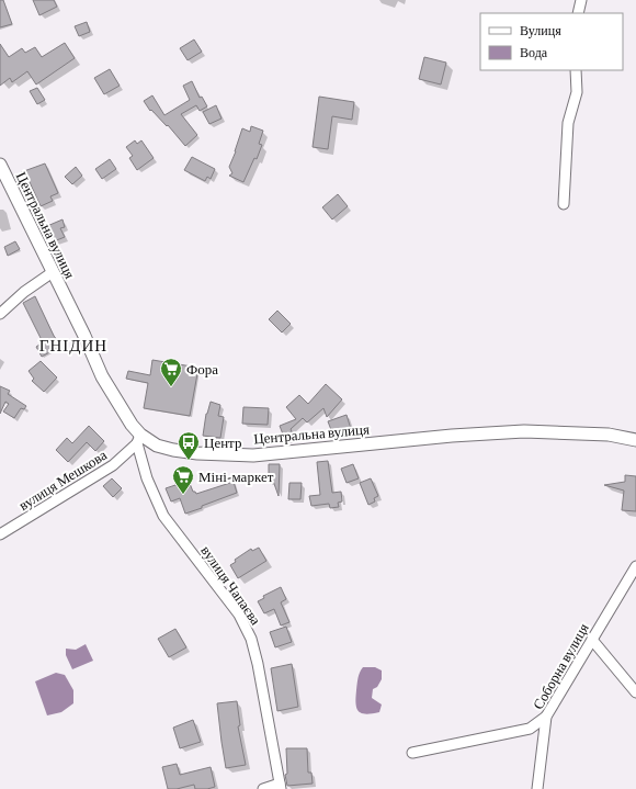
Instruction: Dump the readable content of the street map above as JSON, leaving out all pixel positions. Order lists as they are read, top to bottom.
{
  "streets": {
    "street": [
      "Центральна вулиця",
      "вулиця Мешкова",
      "вулиця Чапаєва",
      "Соборна вулиця"
    ]
  },
  "crossings": [
    ["Центральна вулиця", "вулиця Мешкова"],
    ["Центральна вулиця", "вулиця Чапаєва"],
    ["вулиця Мешкова", "вулиця Чапаєва"]
  ],
  "districts": ["ГНІДИН"],
  "places": {
    "supermarket": ["Фора", "Міні-маркет"],
    "bus stop": ["Центр"]
  },
  "legend": ["Вулиця", "Вода"]
}
